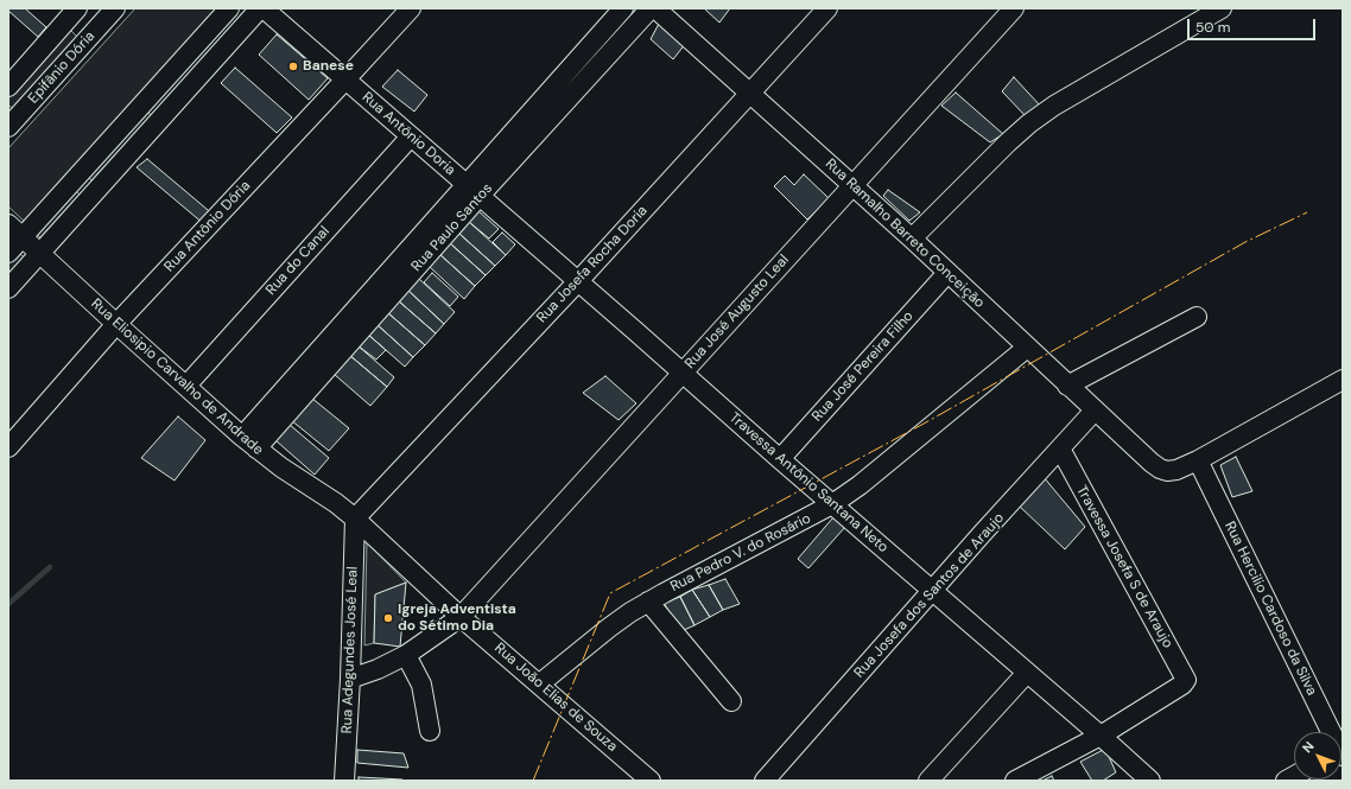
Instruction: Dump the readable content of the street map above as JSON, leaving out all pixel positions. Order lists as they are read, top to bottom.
{
  "streets": {
    "street": [
      "Epifânio Dória",
      "Rua Antônio Doria",
      "Rua Antônio Dória",
      "Rua Paulo Santos",
      "Rua Ramalho Barreto Conceição",
      "Rua do Canal",
      "Rua Josefa Rocha Doria",
      "Rua José Augusto Leal",
      "Rua José Pereira Filho",
      "Rua Eliosipio Carvalho de Andrade",
      "Travessa Antônio Santana Neto",
      "Rua Pedro V. do Rosário",
      "Travessa Josefa S de Araujo",
      "Rua Josefa dos Santos de Araujo",
      "Rua Hercilio Cardoso da Silva",
      "Rua Adegundes José Leal",
      "Rua João Elias de Souza"
    ]
  },
  "crossings": [
    ["Rua Antônio Doria", "Rua Antônio Dória"],
    ["Rua Antônio Doria", "Rua Paulo Santos"],
    ["Rua Antônio Doria", "Rua do Canal"],
    ["Rua Antônio Doria", "Travessa Antônio Santana Neto"],
    ["Rua Antônio Dória", "Rua Eliosipio Carvalho de Andrade"],
    ["Rua Paulo Santos", "Rua Eliosipio Carvalho de Andrade"],
    ["Rua Paulo Santos", "Travessa Antônio Santana Neto"],
    ["Rua Ramalho Barreto Conceição", "Rua Josefa Rocha Doria"],
    ["Rua Ramalho Barreto Conceição", "Rua José Augusto Leal"],
    ["Rua Ramalho Barreto Conceição", "Rua José Pereira Filho"],
    ["Rua Ramalho Barreto Conceição", "Rua Pedro V. do Rosário"],
    ["Rua Ramalho Barreto Conceição", "Rua Josefa dos Santos de Araujo"],
    ["Rua Ramalho Barreto Conceição", "Rua Hercilio Cardoso da Silva"],
    ["Rua do Canal", "Rua Eliosipio Carvalho de Andrade"],
    ["Rua Josefa Rocha Doria", "Rua Eliosipio Carvalho de Andrade"],
    ["Rua Josefa Rocha Doria", "Travessa Antônio Santana Neto"],
    ["Rua Josefa Rocha Doria", "Rua Adegundes José Leal"],
    ["Rua Josefa Rocha Doria", "Rua João Elias de Souza"],
    ["Rua José Augusto Leal", "Travessa Antônio Santana Neto"],
    ["Rua José Augusto Leal", "Rua Adegundes José Leal"],
    ["Rua José Augusto Leal", "Rua João Elias de Souza"],
    ["Rua José Pereira Filho", "Travessa Antônio Santana Neto"],
    ["Rua Eliosipio Carvalho de Andrade", "Rua Adegundes José Leal"],
    ["Rua Eliosipio Carvalho de Andrade", "Rua João Elias de Souza"],
    ["Travessa Antônio Santana Neto", "Rua Pedro V. do Rosário"],
    ["Travessa Antônio Santana Neto", "Travessa Josefa S de Araujo"],
    ["Travessa Antônio Santana Neto", "Rua Josefa dos Santos de Araujo"],
    ["Rua Pedro V. do Rosário", "Rua João Elias de Souza"],
    ["Travessa Josefa S de Araujo", "Rua Josefa dos Santos de Araujo"],
    ["Rua Adegundes José Leal", "Rua João Elias de Souza"]
  ],
  "places": ["Banese", "Igreja Adventista do Sétimo Dia"],
  "scale_bar": "50 m",
  "north": "top left"
}
